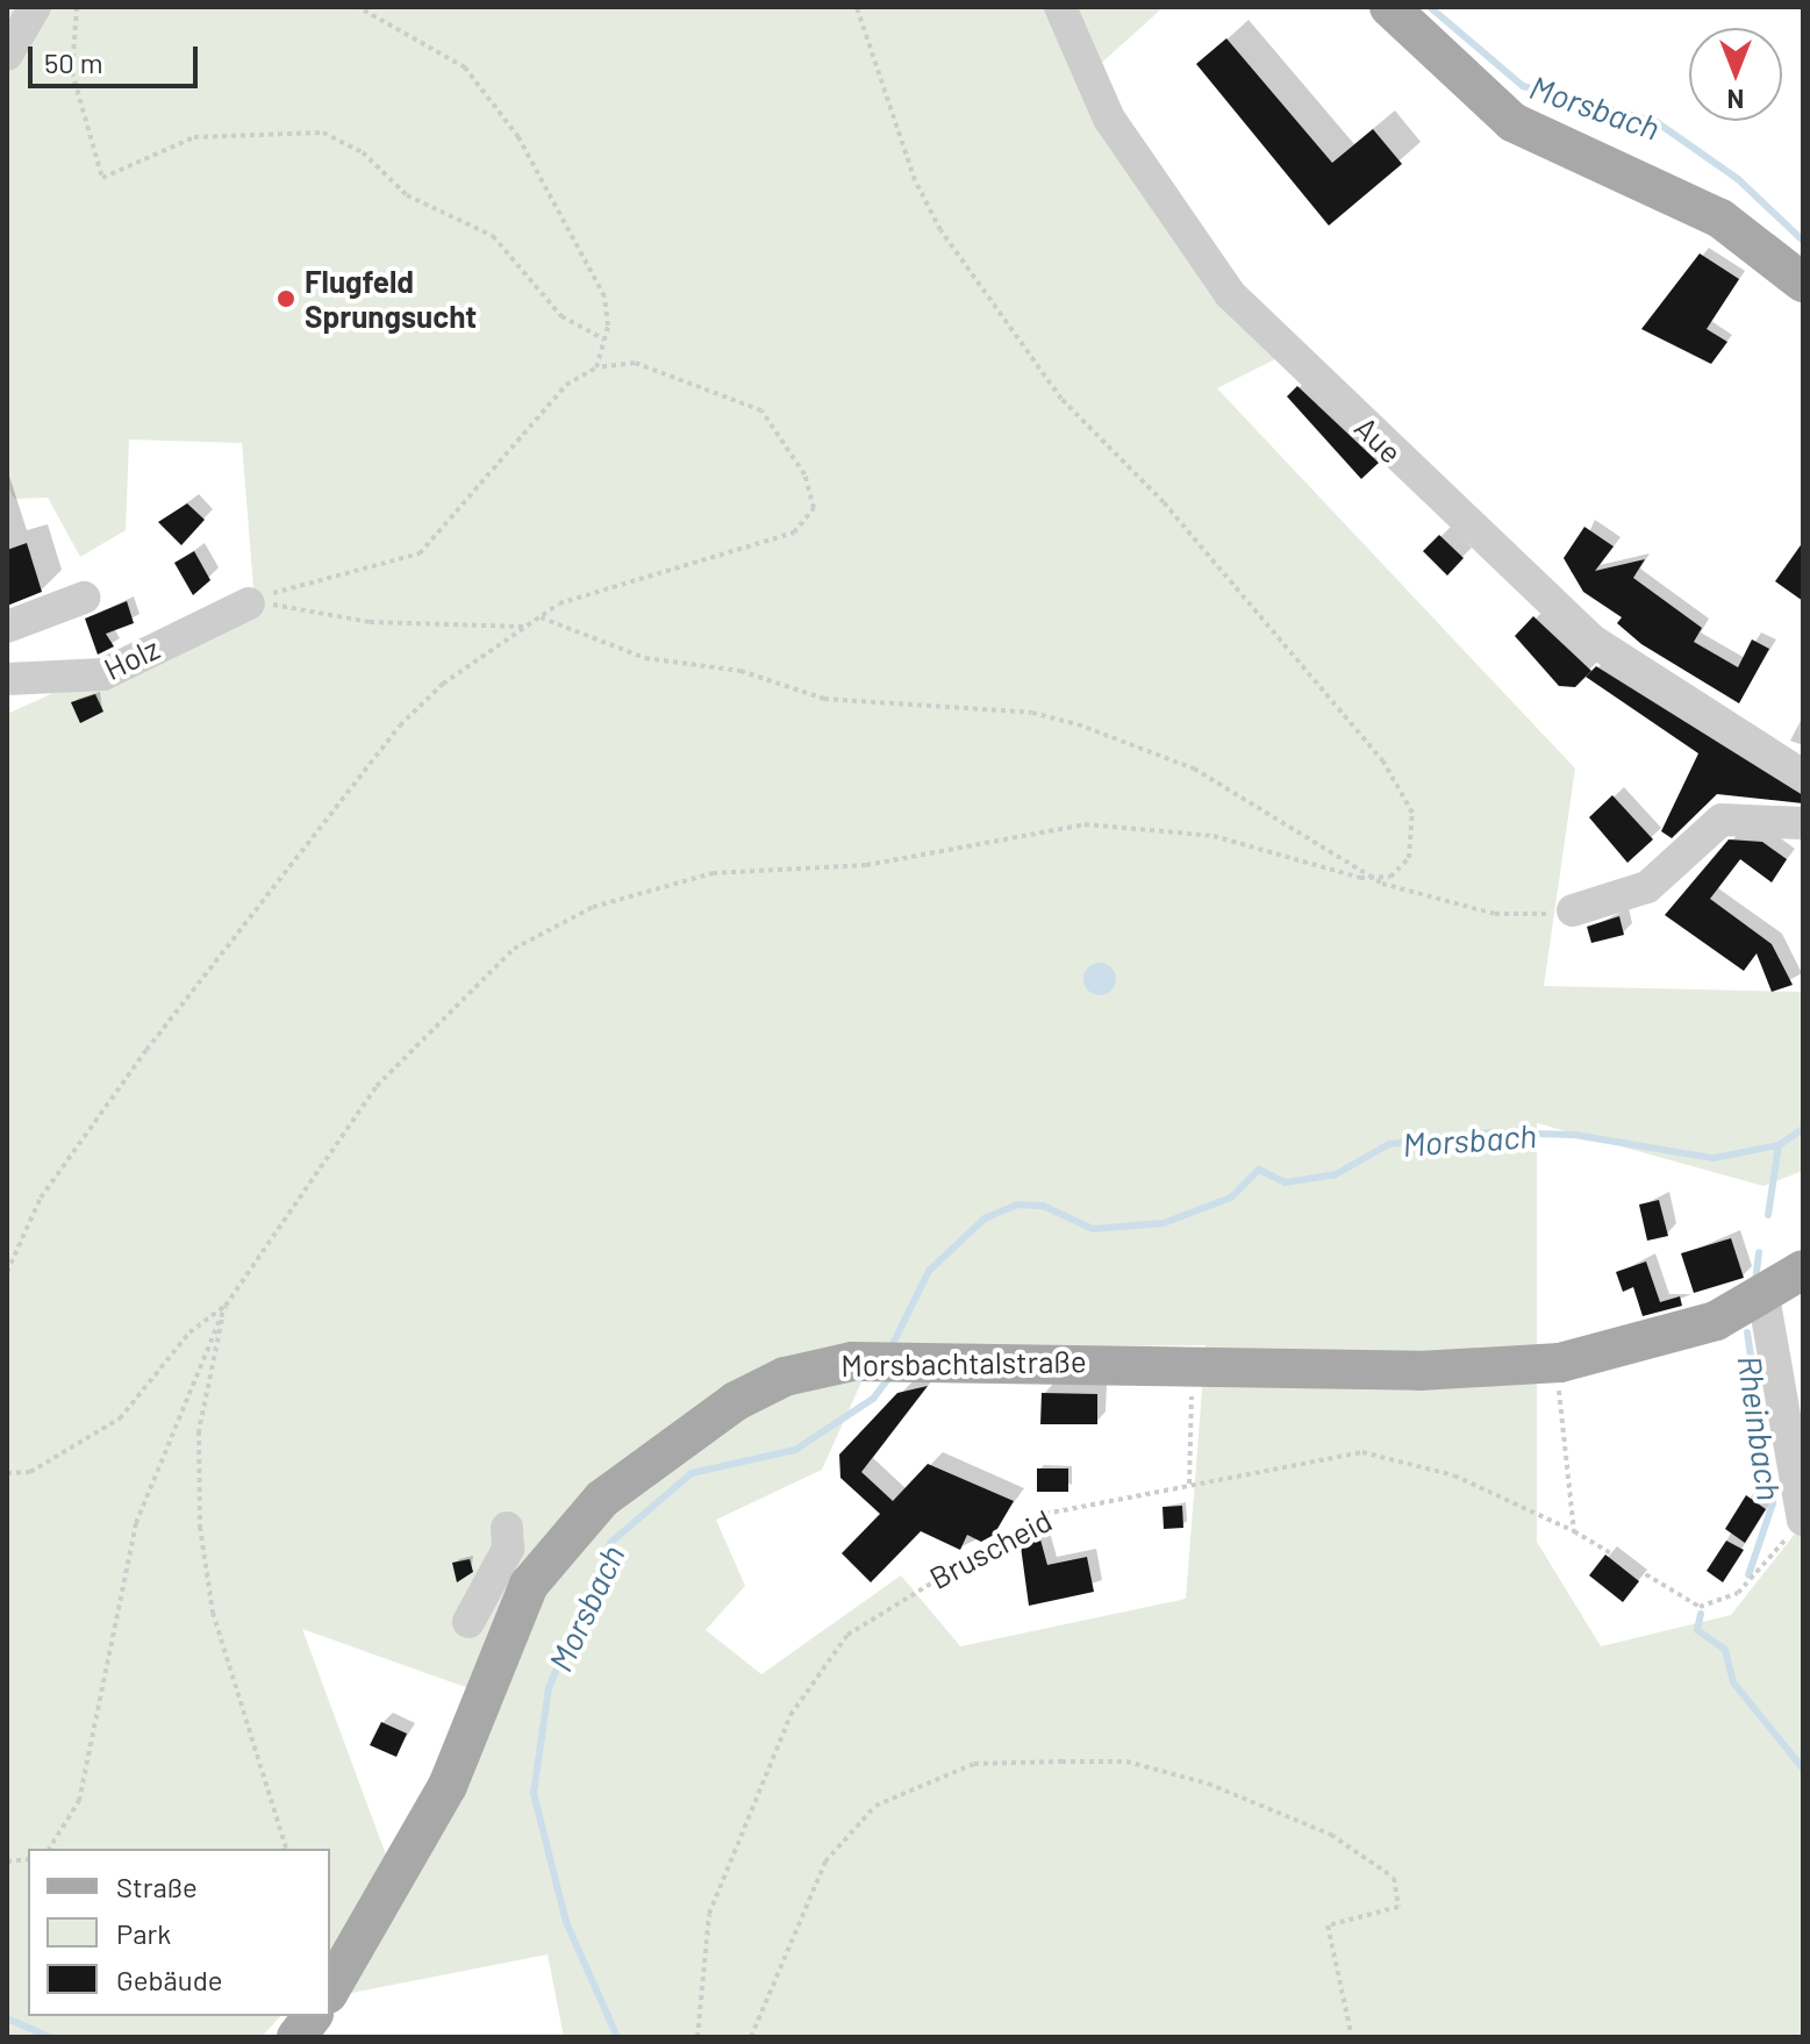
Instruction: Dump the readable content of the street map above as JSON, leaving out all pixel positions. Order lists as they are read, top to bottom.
{
  "streets": {
    "main road": ["Morsbachtalstraße"],
    "street": ["Aue", "Holz"],
    "path": ["Bruscheid"]
  },
  "water": ["Morsbach", "Rheinbach"],
  "places": ["Flugfeld Sprungsucht"],
  "legend": ["Straße", "Park", "Gebäude"],
  "scale_bar": "50 m",
  "north": "bottom"
}
